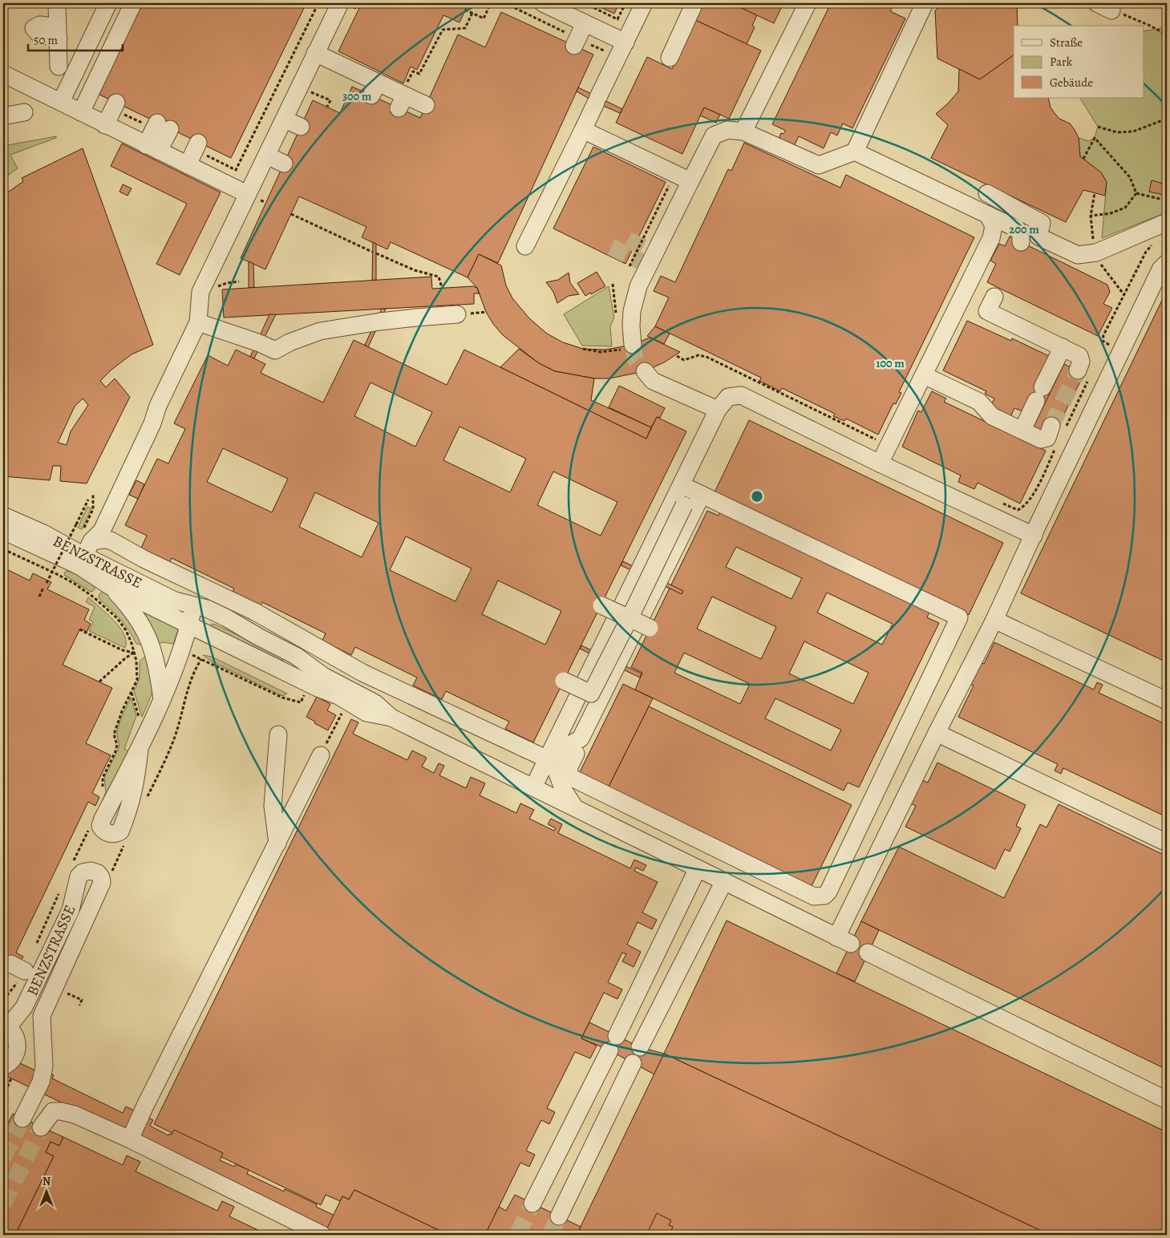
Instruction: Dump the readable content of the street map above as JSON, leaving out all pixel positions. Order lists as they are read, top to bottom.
{
  "streets": {
    "street": ["BENZSTRASSE"]
  },
  "legend": ["Straße", "Park", "Gebäude"],
  "scale_bar": "50 m",
  "north": "top",
  "rings": ["300 m", "200 m", "100 m"]
}
